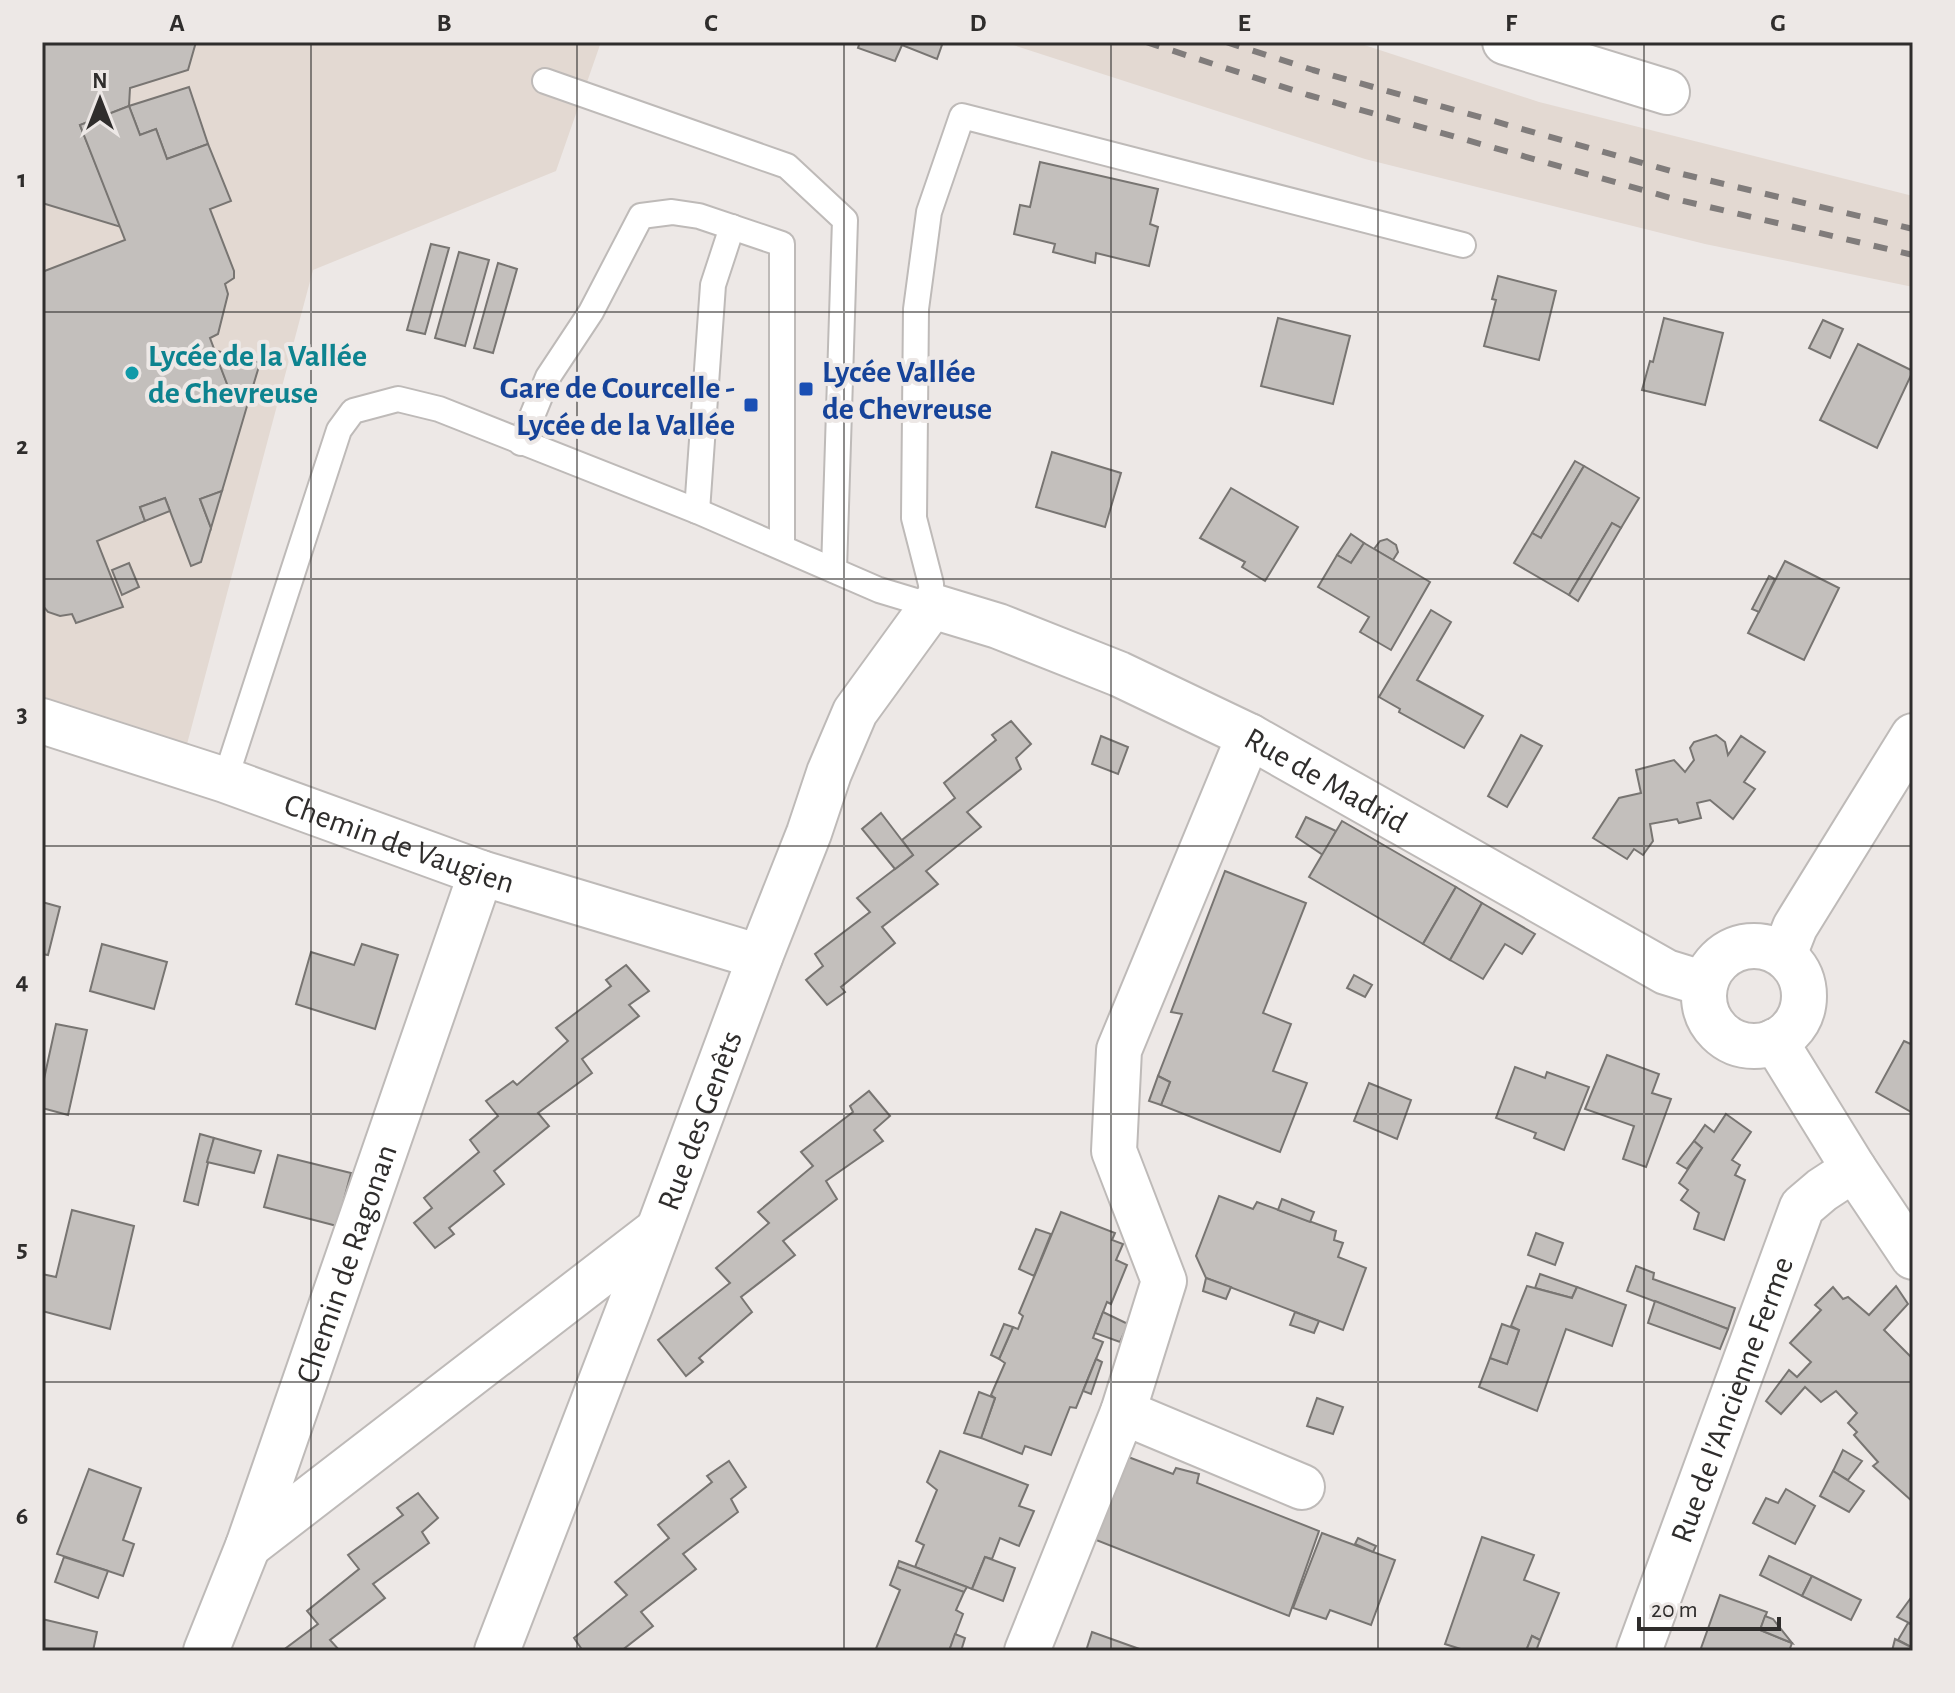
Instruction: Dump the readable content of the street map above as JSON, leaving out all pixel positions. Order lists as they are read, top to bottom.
{
  "streets": {
    "street": [
      "Rue de Madrid",
      "Chemin de Vaugien",
      "Rue des Genêts",
      "Chemin de Ragonan",
      "Rue de l'Ancienne Ferme"
    ]
  },
  "crossings": [
    ["Rue de Madrid", "Rue des Genêts"],
    ["Chemin de Vaugien", "Rue des Genêts"],
    ["Chemin de Vaugien", "Chemin de Ragonan"]
  ],
  "places": {
    "other": ["Lycée de la Vallée de Chevreuse"],
    "transit": ["Lycée Vallée de Chevreuse", "Gare de Courcelle - Lycée de la Vallée"]
  },
  "scale_bar": "20 m",
  "north": "top",
  "grid": {
    "columns": [
      "A",
      "B",
      "C",
      "D",
      "E",
      "F",
      "G"
    ],
    "rows": [
      "1",
      "2",
      "3",
      "4",
      "5",
      "6"
    ]
  }
}
